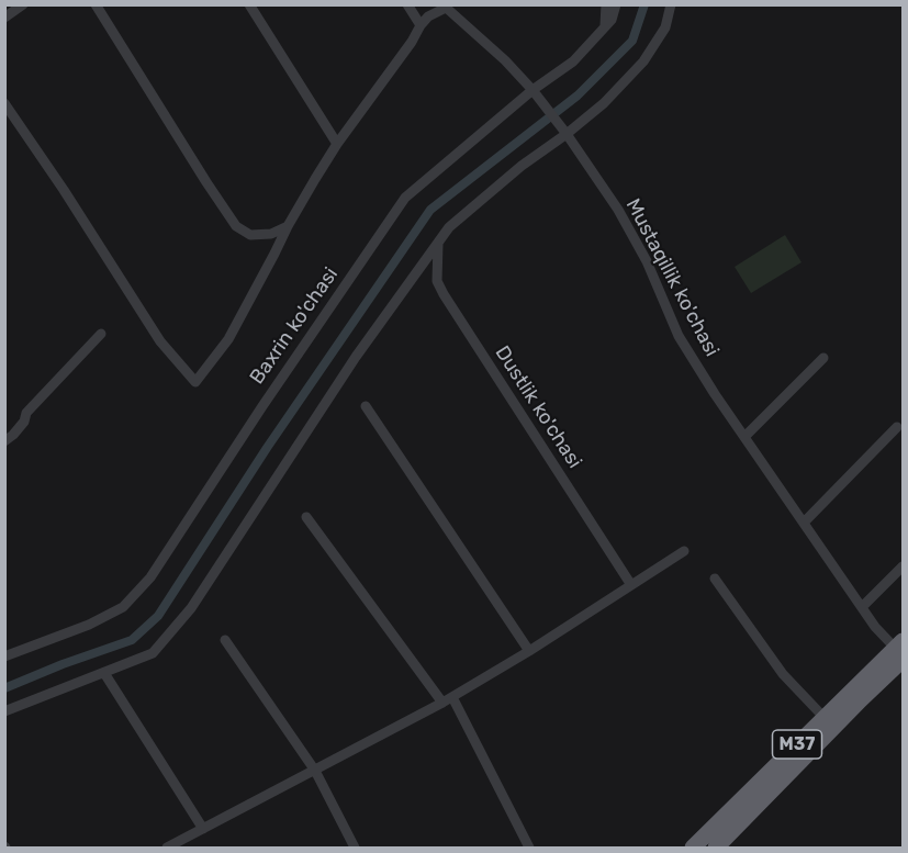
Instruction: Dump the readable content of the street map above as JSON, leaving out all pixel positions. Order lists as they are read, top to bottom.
{
  "streets": {
    "highway": ["M37"],
    "street": ["Mustaqillik ko'chasi", "Baxrin ko'chasi", "Dustlik ko'chasi"]
  },
  "crossings": [
    ["Mustaqillik ko'chasi", "Baxrin ko'chasi"],
    ["Mustaqillik ko'chasi", "M37"]
  ]
}
